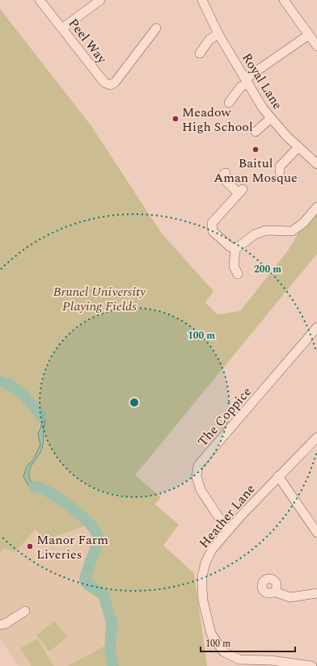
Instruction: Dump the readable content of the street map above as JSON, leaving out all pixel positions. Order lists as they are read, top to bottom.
{
  "streets": {
    "street": [
      "Peel Way",
      "Royal Lane",
      "The Coppice",
      "Heather Lane"
    ]
  },
  "crossings": [
    ["The Coppice", "Heather Lane"]
  ],
  "parks": ["Brunel University Playing Fields"],
  "places": ["Meadow High School", "Baitul Aman Mosque", "Manor Farm Liveries"],
  "scale_bar": "100 m",
  "rings": ["200 m", "100 m"]
}
